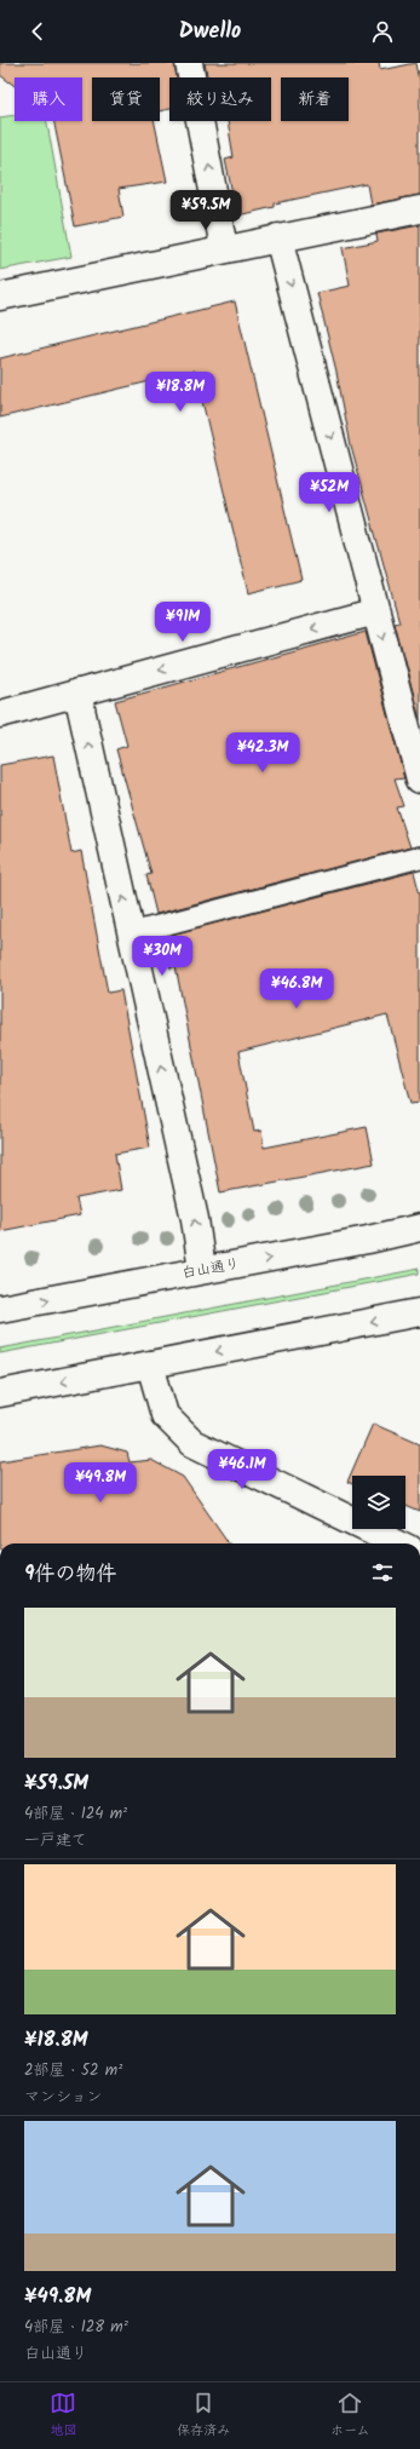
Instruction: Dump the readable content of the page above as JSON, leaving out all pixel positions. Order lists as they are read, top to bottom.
{
  "streets": {
    "street": ["白山通り"]
  },
  "page": {
    "header": "Dwello",
    "chip": [
      "購入",
      "賃貸",
      "絞り込み",
      "新着"
    ],
    "price": [
      "¥59.5M",
      "¥18.8M",
      "¥52M",
      "¥91M",
      "¥42.3M",
      "¥30M",
      "¥46.8M",
      "¥46.1M",
      "¥49.8M"
    ],
    "heading": "9件の物件",
    "list": [
      {
        "name": "¥59.5M",
        "note": "4部屋 · 124 m² · 一戸建て"
      },
      {
        "name": "¥18.8M",
        "note": "2部屋 · 52 m² · マンション"
      },
      {
        "name": "¥49.8M",
        "note": "4部屋 · 128 m² · 白山通り"
      }
    ],
    "tabs": ["地図", "保存済み", "ホーム"]
  }
}
